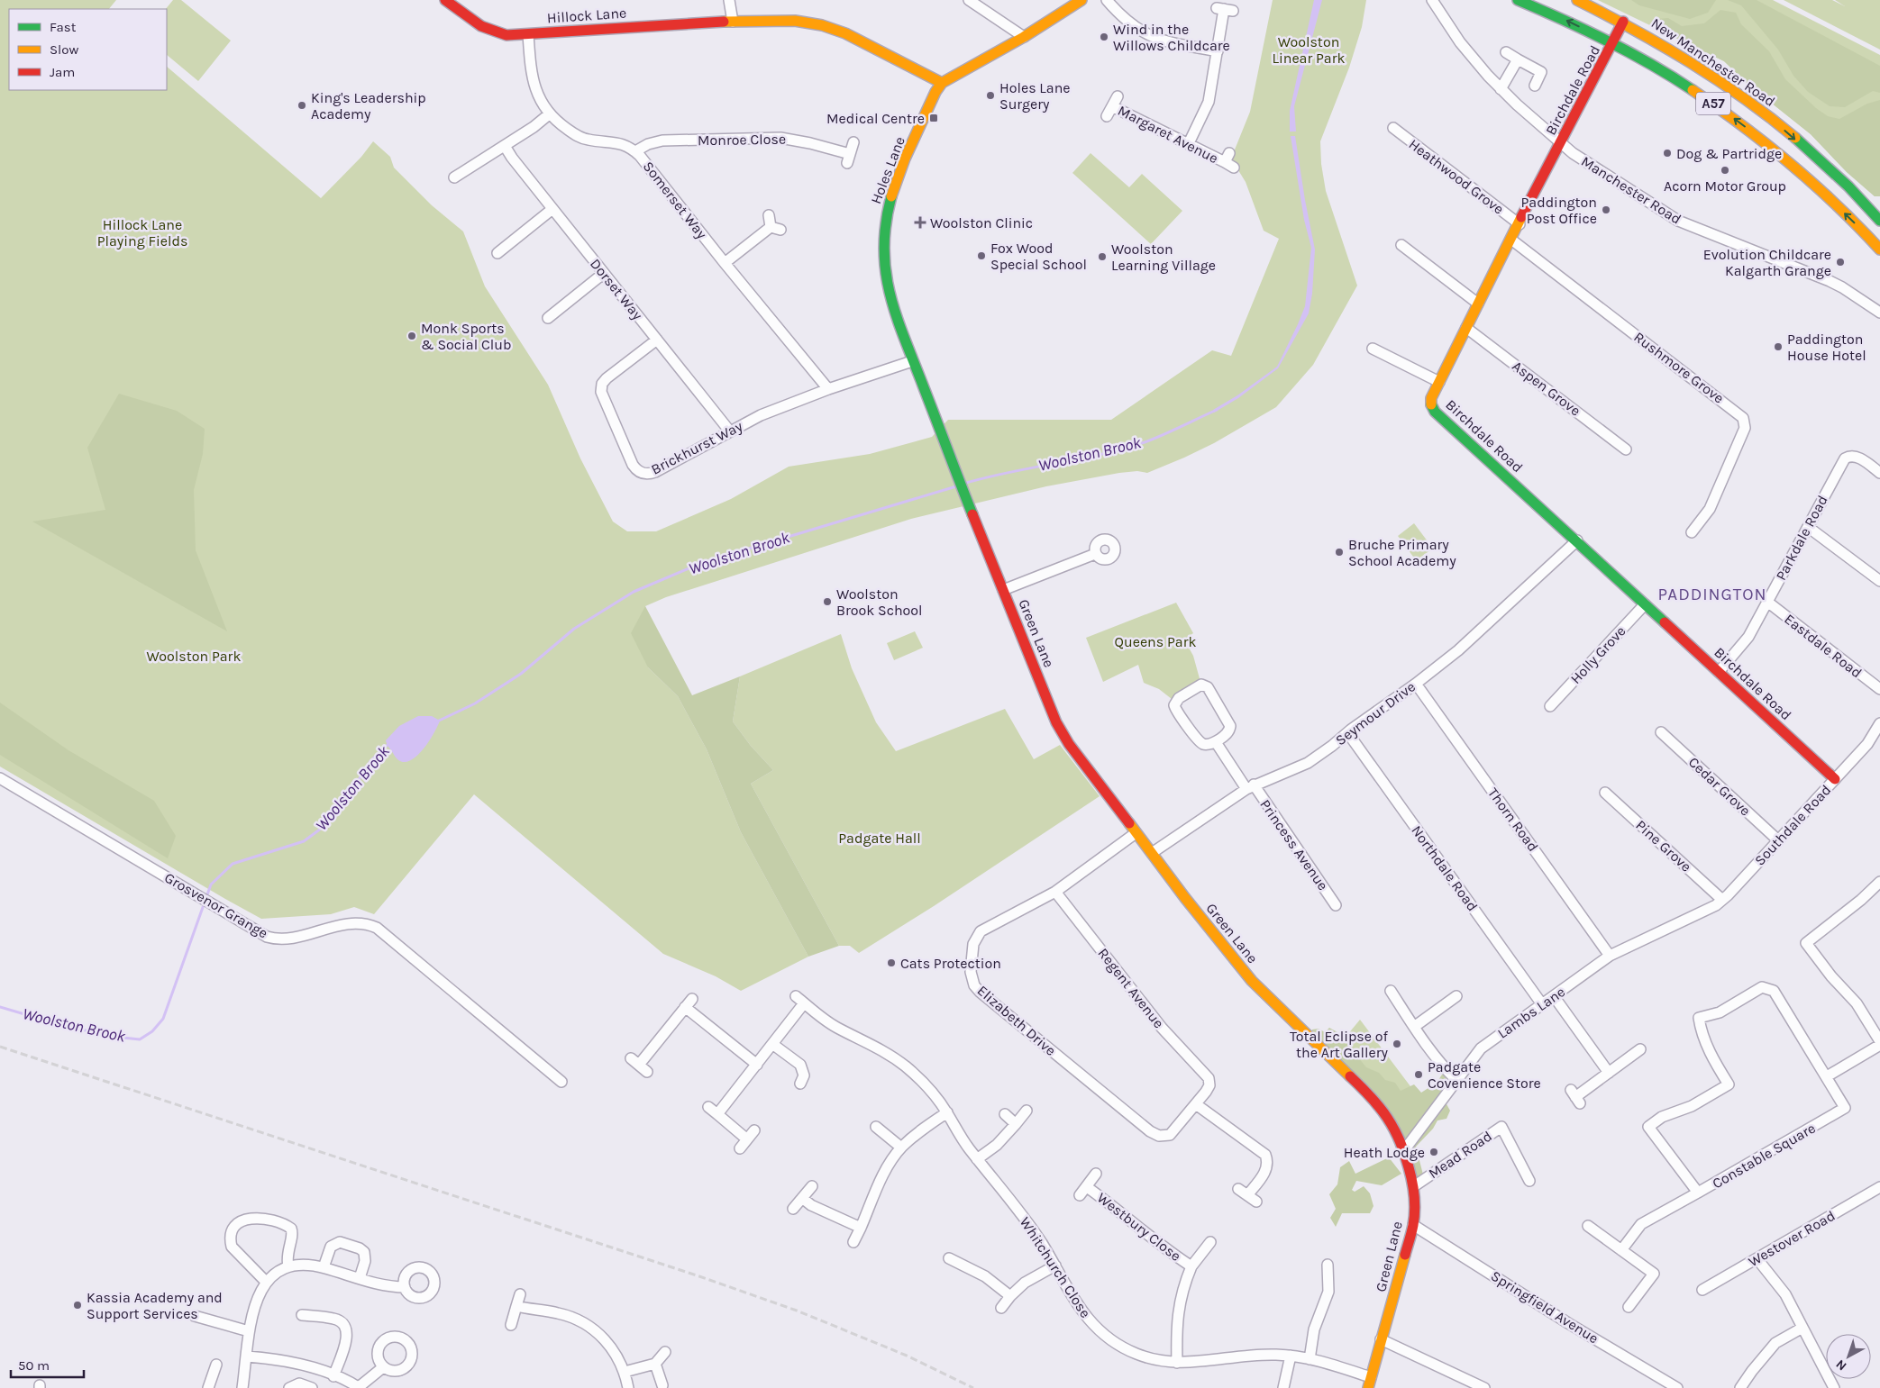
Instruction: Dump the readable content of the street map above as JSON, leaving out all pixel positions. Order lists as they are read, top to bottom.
{
  "streets": {
    "street": [
      "Hillock Lane",
      "New Manchester Road",
      "Birchdale Road",
      "A57",
      "Margaret Avenue",
      "Monroe Close",
      "Holes Lane",
      "Heathwood Grove",
      "Manchester Road",
      "Somerset Way",
      "Dorset Way",
      "Rushmore Grove",
      "Aspen Grove",
      "Brickhurst Way",
      "Parkdale Road",
      "Green Lane",
      "Eastdale Road",
      "Holly Grove",
      "Seymour Drive",
      "Cedar Grove",
      "Thorn Road",
      "Southdale Road",
      "Princess Avenue",
      "Pine Grove",
      "Northdale Road",
      "Grosvenor Grange",
      "Regent Avenue",
      "Lambs Lane",
      "Elizabeth Drive",
      "Mead Road",
      "Constable Square",
      "Westbury Close",
      "Westover Road",
      "Whitchurch Close",
      "Springfield Avenue"
    ]
  },
  "crossings": [
    ["Hillock Lane", "Holes Lane"],
    ["Hillock Lane", "Somerset Way"],
    ["New Manchester Road", "Birchdale Road"],
    ["Birchdale Road", "A57"],
    ["Birchdale Road", "Heathwood Grove"],
    ["Birchdale Road", "Manchester Road"],
    ["Birchdale Road", "Rushmore Grove"],
    ["Birchdale Road", "Aspen Grove"],
    ["Birchdale Road", "Parkdale Road"],
    ["Birchdale Road", "Holly Grove"],
    ["Birchdale Road", "Seymour Drive"],
    ["Birchdale Road", "Southdale Road"],
    ["Monroe Close", "Somerset Way"],
    ["Holes Lane", "Brickhurst Way"],
    ["Holes Lane", "Green Lane"],
    ["Somerset Way", "Brickhurst Way"],
    ["Dorset Way", "Brickhurst Way"],
    ["Parkdale Road", "Eastdale Road"],
    ["Green Lane", "Seymour Drive"],
    ["Green Lane", "Lambs Lane"],
    ["Green Lane", "Elizabeth Drive"],
    ["Green Lane", "Mead Road"],
    ["Green Lane", "Whitchurch Close"],
    ["Green Lane", "Springfield Avenue"],
    ["Seymour Drive", "Thorn Road"],
    ["Seymour Drive", "Princess Avenue"],
    ["Seymour Drive", "Northdale Road"],
    ["Cedar Grove", "Southdale Road"],
    ["Thorn Road", "Lambs Lane"],
    ["Southdale Road", "Pine Grove"],
    ["Southdale Road", "Lambs Lane"],
    ["Northdale Road", "Lambs Lane"],
    ["Regent Avenue", "Elizabeth Drive"],
    ["Westbury Close", "Whitchurch Close"]
  ],
  "districts": ["PADDINGTON"],
  "water": ["Woolston Brook"],
  "parks": [
    "Woolston Linear Park",
    "Hillock Lane Playing Fields",
    "Queens Park",
    "Woolston Park",
    "Padgate Hall"
  ],
  "places": {
    "other": [
      "Wind in the Willows Childcare",
      "Holes Lane Surgery",
      "King's Leadership Academy",
      "Dog & Partridge",
      "Acorn Motor Group",
      "Paddington Post Office",
      "Fox Wood Special School",
      "Woolston Learning Village",
      "Evolution Childcare Kalgarth Grange",
      "Monk Sports & Social Club",
      "Paddington House Hotel",
      "Bruche Primary School Academy",
      "Woolston Brook School",
      "Cats Protection",
      "Total Eclipse of the Art Gallery",
      "Padgate Covenience Store",
      "Heath Lodge",
      "Kassia Academy and Support Services"
    ],
    "transit": ["Medical Centre"],
    "health": ["Woolston Clinic"]
  },
  "legend": ["Fast", "Slow", "Jam"],
  "scale_bar": "50 m",
  "north": "bottom left"
}
